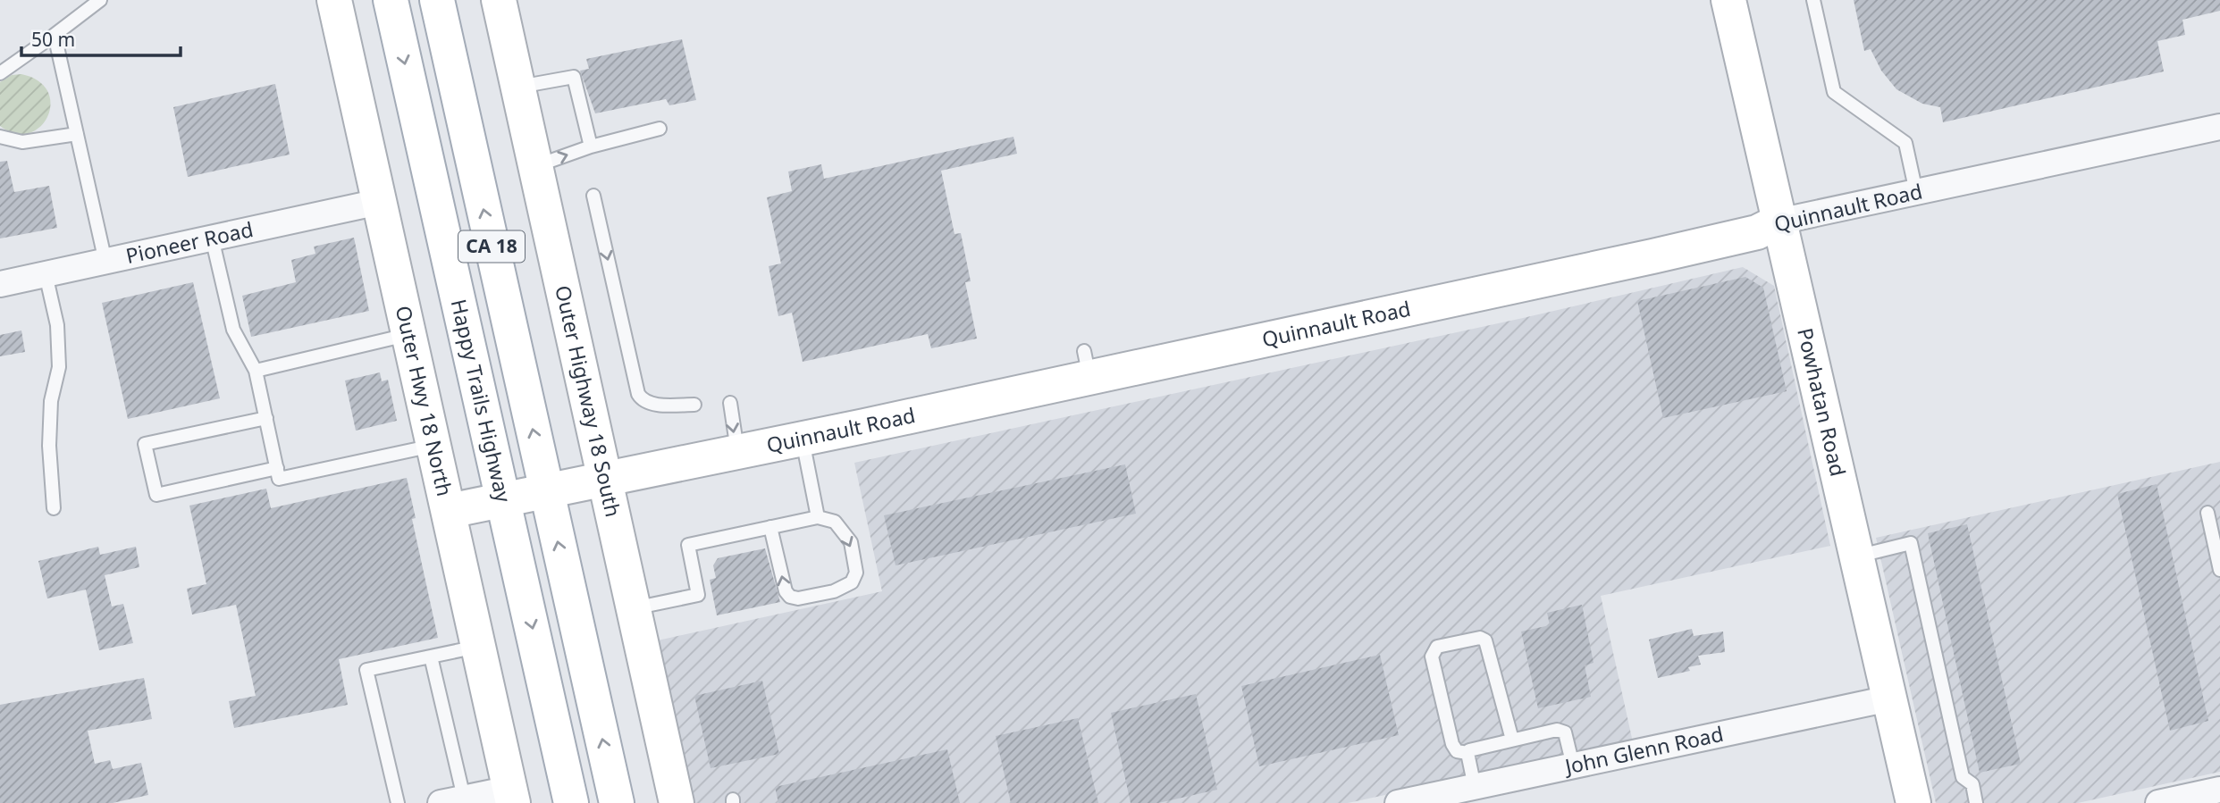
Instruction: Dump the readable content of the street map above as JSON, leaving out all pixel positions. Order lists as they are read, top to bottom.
{
  "streets": {
    "street": [
      "Quinnault Road",
      "Pioneer Road",
      "CA 18",
      "Outer Hwy 18 North",
      "Happy Trails Highway",
      "Outer Highway 18 South",
      "Powhatan Road",
      "John Glenn Road"
    ]
  },
  "crossings": [
    ["Quinnault Road", "Outer Hwy 18 North"],
    ["Quinnault Road", "Happy Trails Highway"],
    ["Quinnault Road", "Outer Highway 18 South"],
    ["Quinnault Road", "Powhatan Road"],
    ["Pioneer Road", "Outer Hwy 18 North"],
    ["Powhatan Road", "John Glenn Road"]
  ],
  "scale_bar": "50 m"
}
